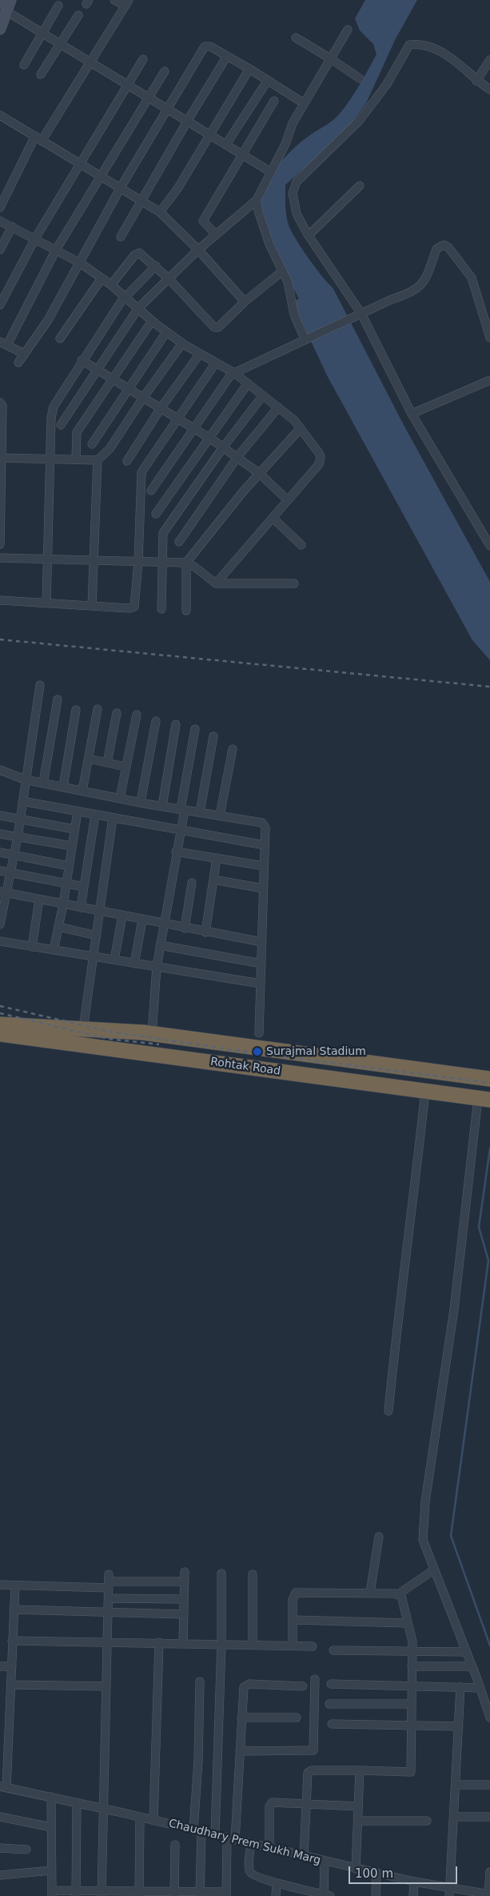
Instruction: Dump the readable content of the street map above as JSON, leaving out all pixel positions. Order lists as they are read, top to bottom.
{
  "streets": {
    "highway": ["Rohtak Road"],
    "street": ["Chaudhary Prem Sukh Marg"]
  },
  "places": ["Surajmal Stadium"],
  "scale_bar": "100 m"
}
